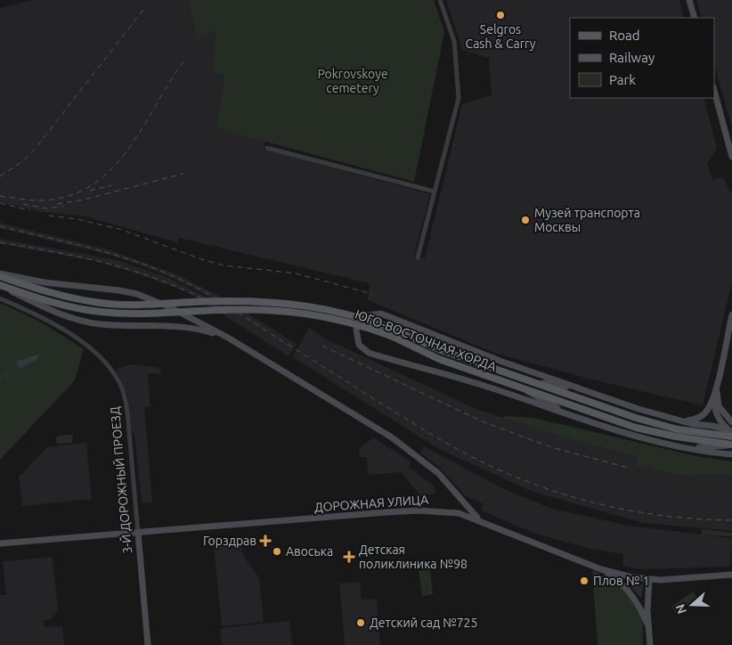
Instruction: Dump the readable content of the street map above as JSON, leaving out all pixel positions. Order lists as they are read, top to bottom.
{
  "streets": {
    "main road": ["ЮГО-ВОСТОЧНАЯ ХОРДА", "3-Й ДОРОЖНЫЙ ПРОЕЗД", "ДОРОЖНАЯ УЛИЦА"]
  },
  "crossings": [
    ["3-Й ДОРОЖНЫЙ ПРОЕЗД", "ДОРОЖНАЯ УЛИЦА"]
  ],
  "parks": ["Pokrovskoye cemetery"],
  "places": {
    "other": [
      "Selgros Cash & Carry",
      "Музей транспорта Москвы",
      "Авоська",
      "Плов № 1",
      "Детский сад №725"
    ],
    "health": ["Горздрав", "Детская поликлиника №98"]
  },
  "legend": ["Road", "Railway", "Park"],
  "north": "left"
}
